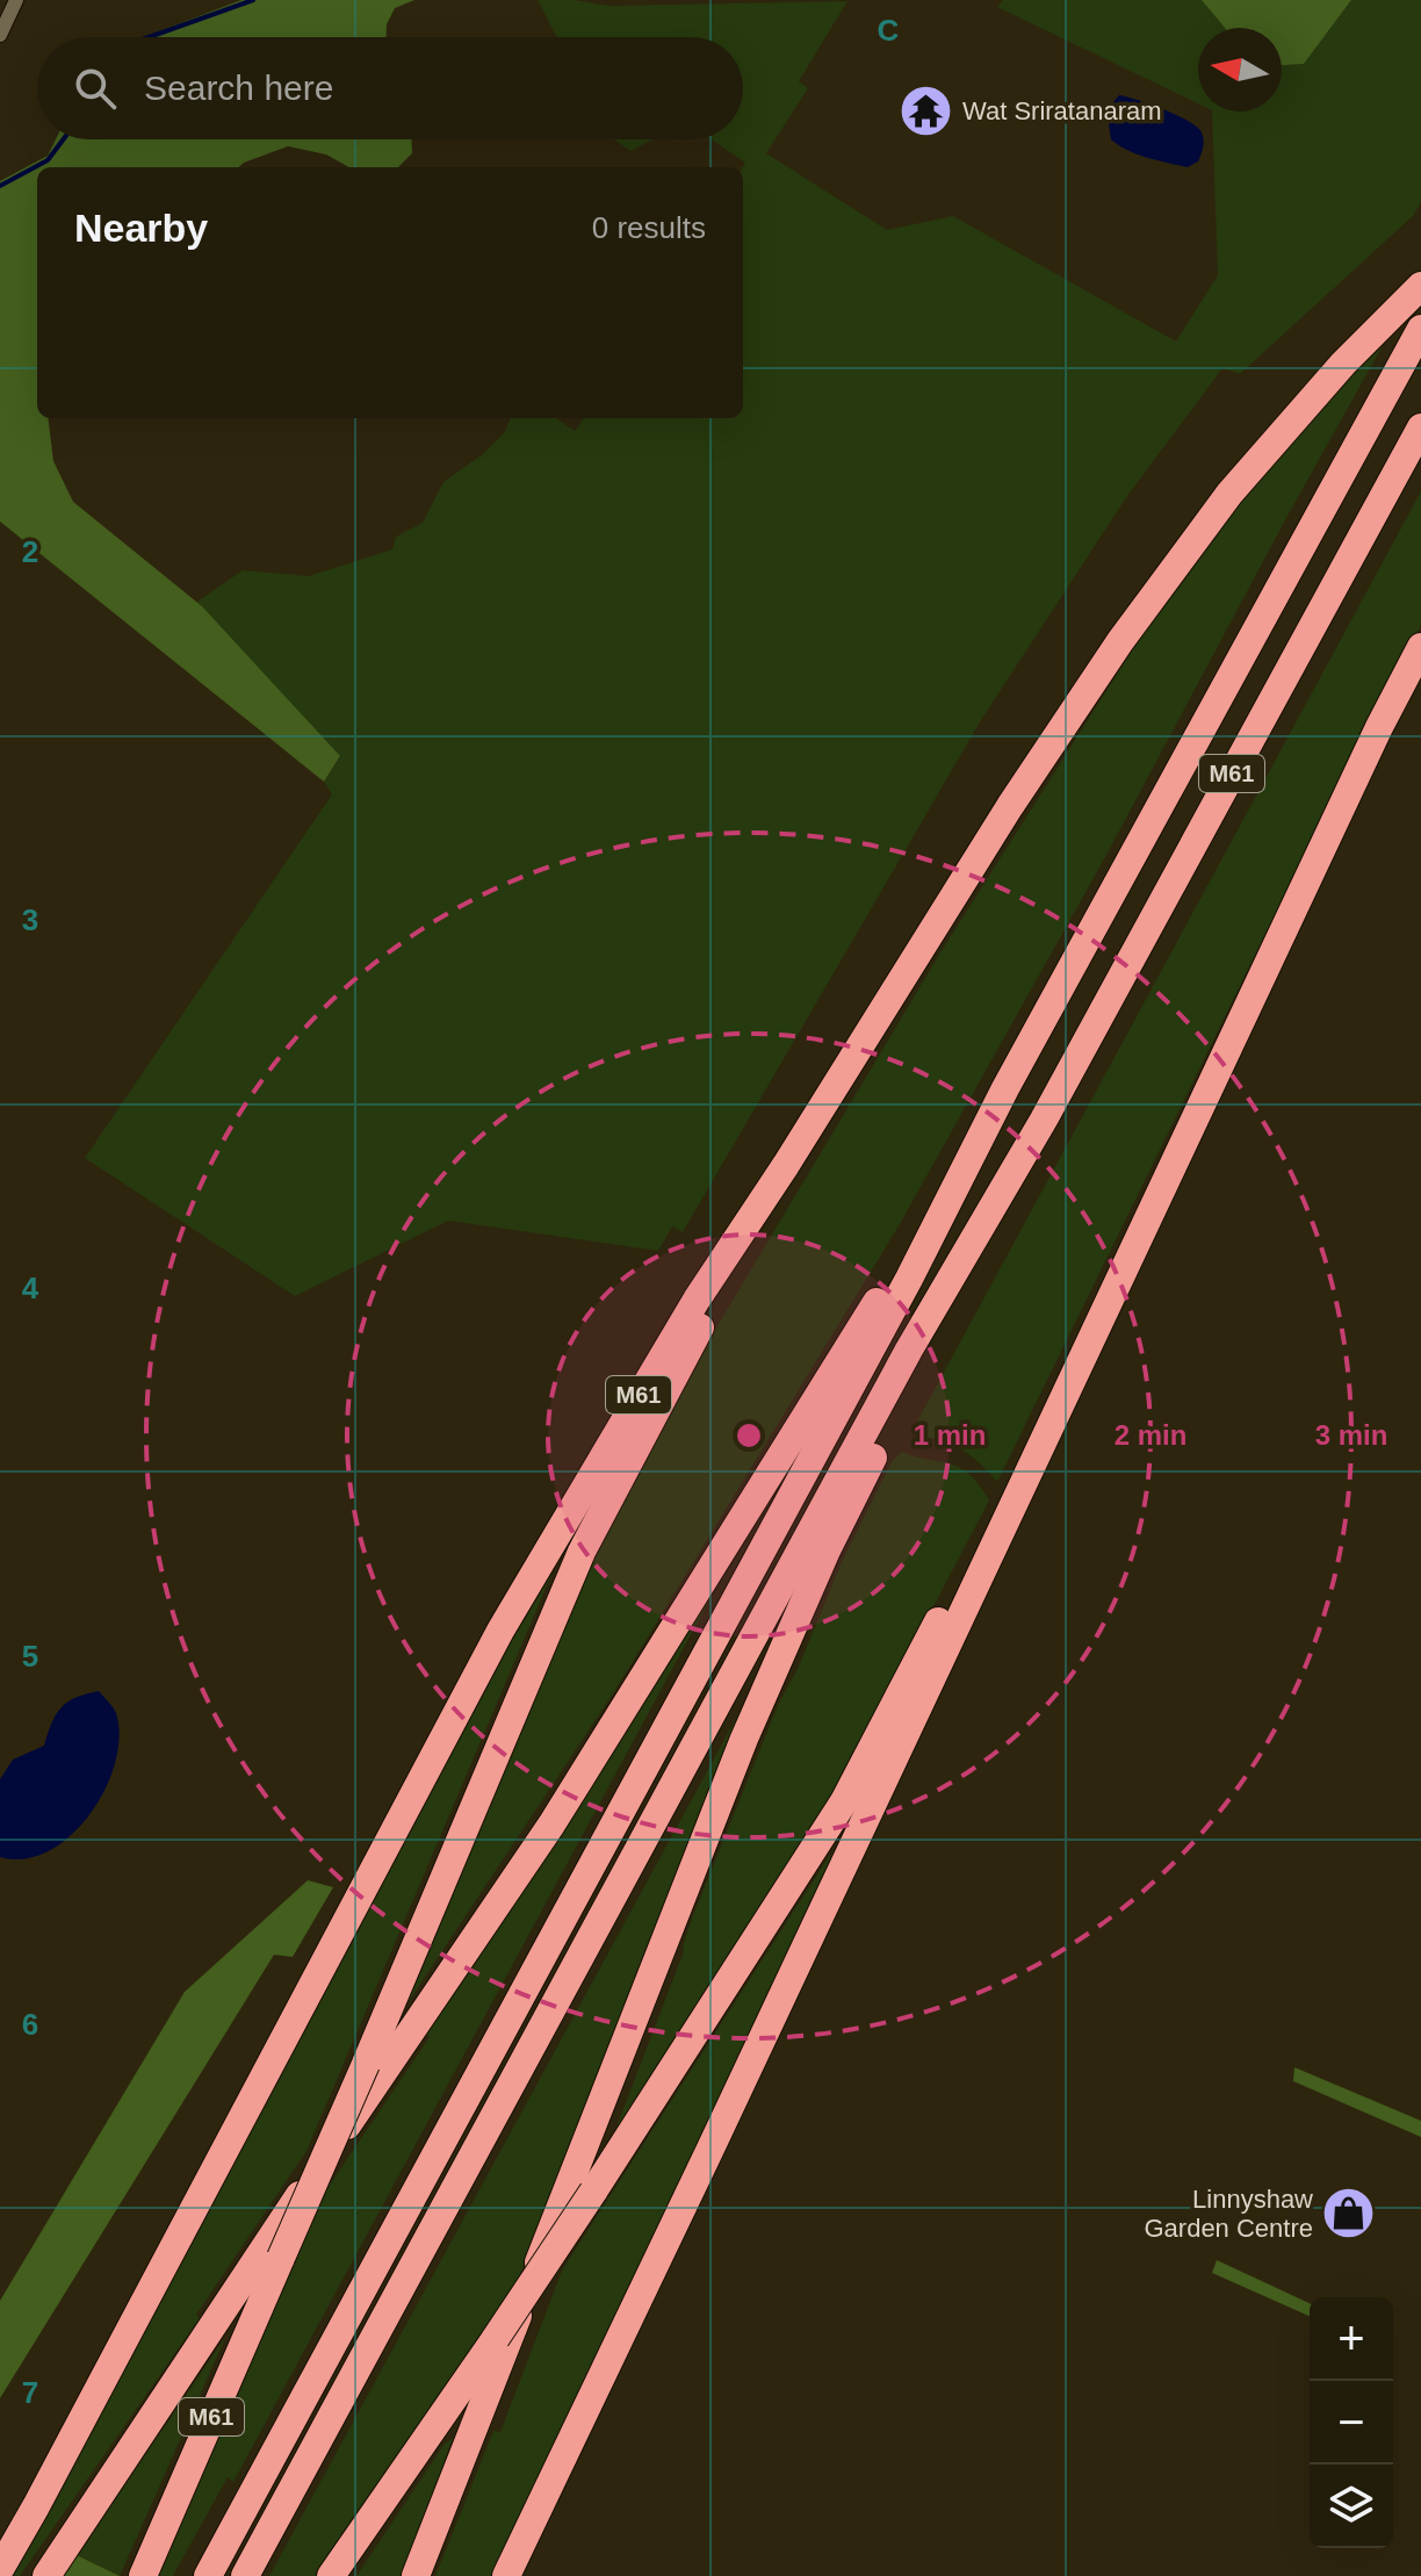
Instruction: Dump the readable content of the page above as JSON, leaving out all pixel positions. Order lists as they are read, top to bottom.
{
  "streets": {
    "highway": ["M61"]
  },
  "places": {
    "temple": ["Wat Sriratanaram"],
    "shop": ["Linnyshaw Garden Centre"]
  },
  "north": "left",
  "page": {
    "search": "Search here",
    "heading": ["Nearby", "0 results"],
    "map_buttons": ["+", "−"]
  },
  "grid": {
    "columns": ["C"],
    "rows": [
      "2",
      "3",
      "4",
      "5",
      "6",
      "7"
    ]
  },
  "rings": ["1 min", "2 min", "3 min"]
}
